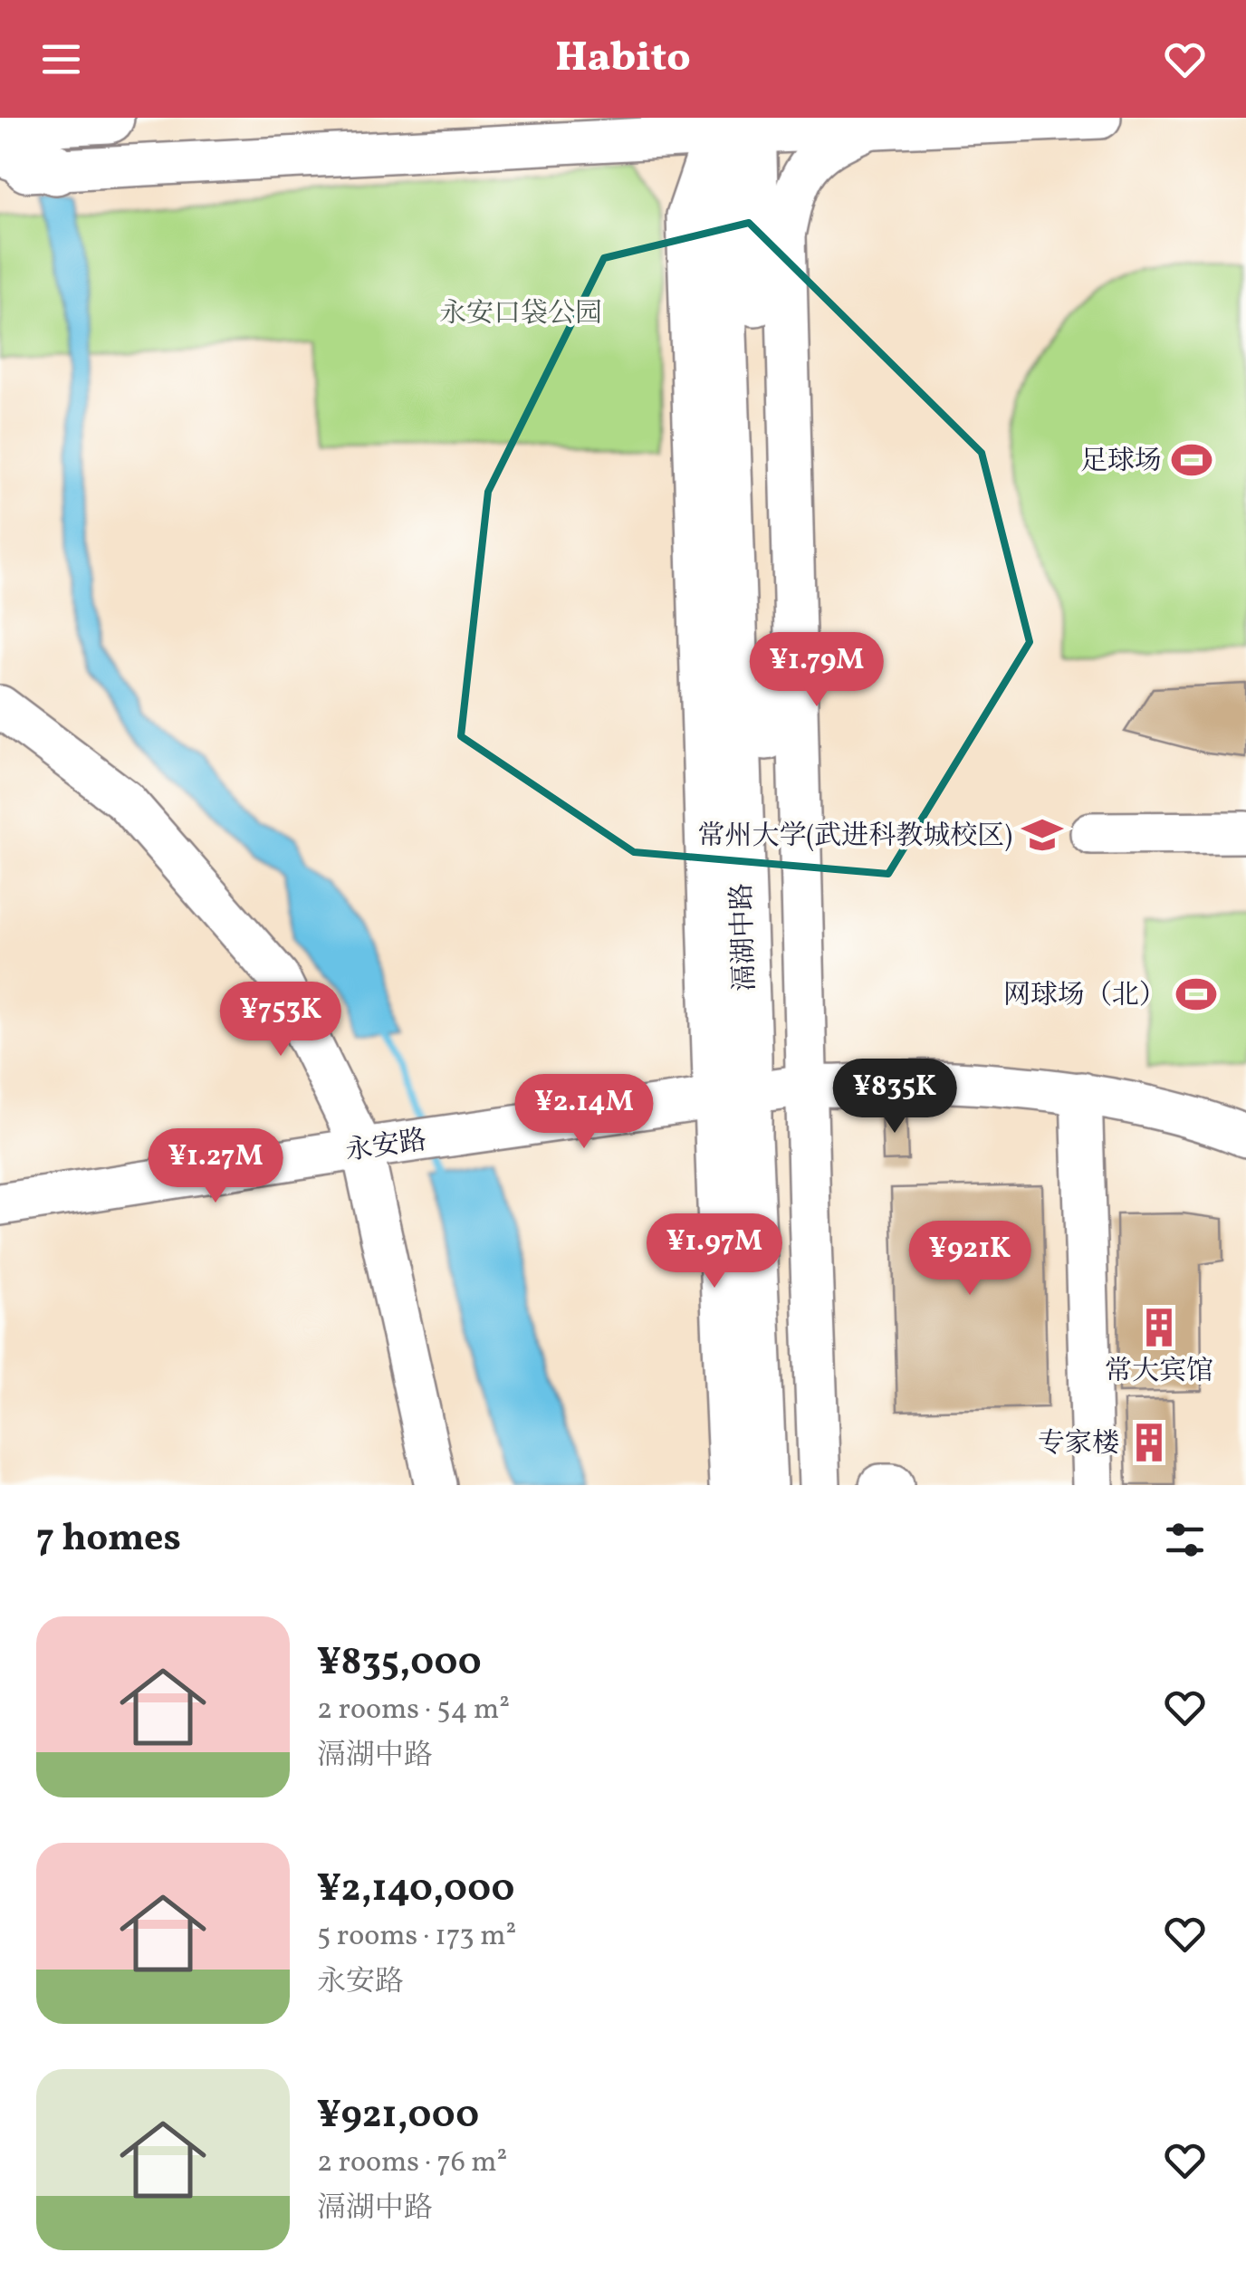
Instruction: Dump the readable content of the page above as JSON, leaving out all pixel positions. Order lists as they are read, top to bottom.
{
  "streets": {
    "main road": ["滆湖中路"],
    "street": ["永安路"]
  },
  "crossings": [
    ["滆湖中路", "永安路"]
  ],
  "parks": ["永安口袋公园"],
  "places": {
    "sports": ["足球场", "网球场（北）"],
    "school or university": ["常州大学(武进科教城校区)"],
    "building": ["常大宾馆", "专家楼"]
  },
  "page": {
    "header": "Habito",
    "price": [
      "¥1.79M",
      "¥753K",
      "¥835K",
      "¥2.14M",
      "¥1.27M",
      "¥1.97M",
      "¥921K"
    ],
    "heading": "7 homes",
    "list": [
      {
        "name": "¥835,000",
        "note": "2 rooms · 54 m² · 滆湖中路"
      },
      {
        "name": "¥2,140,000",
        "note": "5 rooms · 173 m² · 永安路"
      },
      {
        "name": "¥921,000",
        "note": "2 rooms · 76 m² · 滆湖中路"
      }
    ]
  }
}
